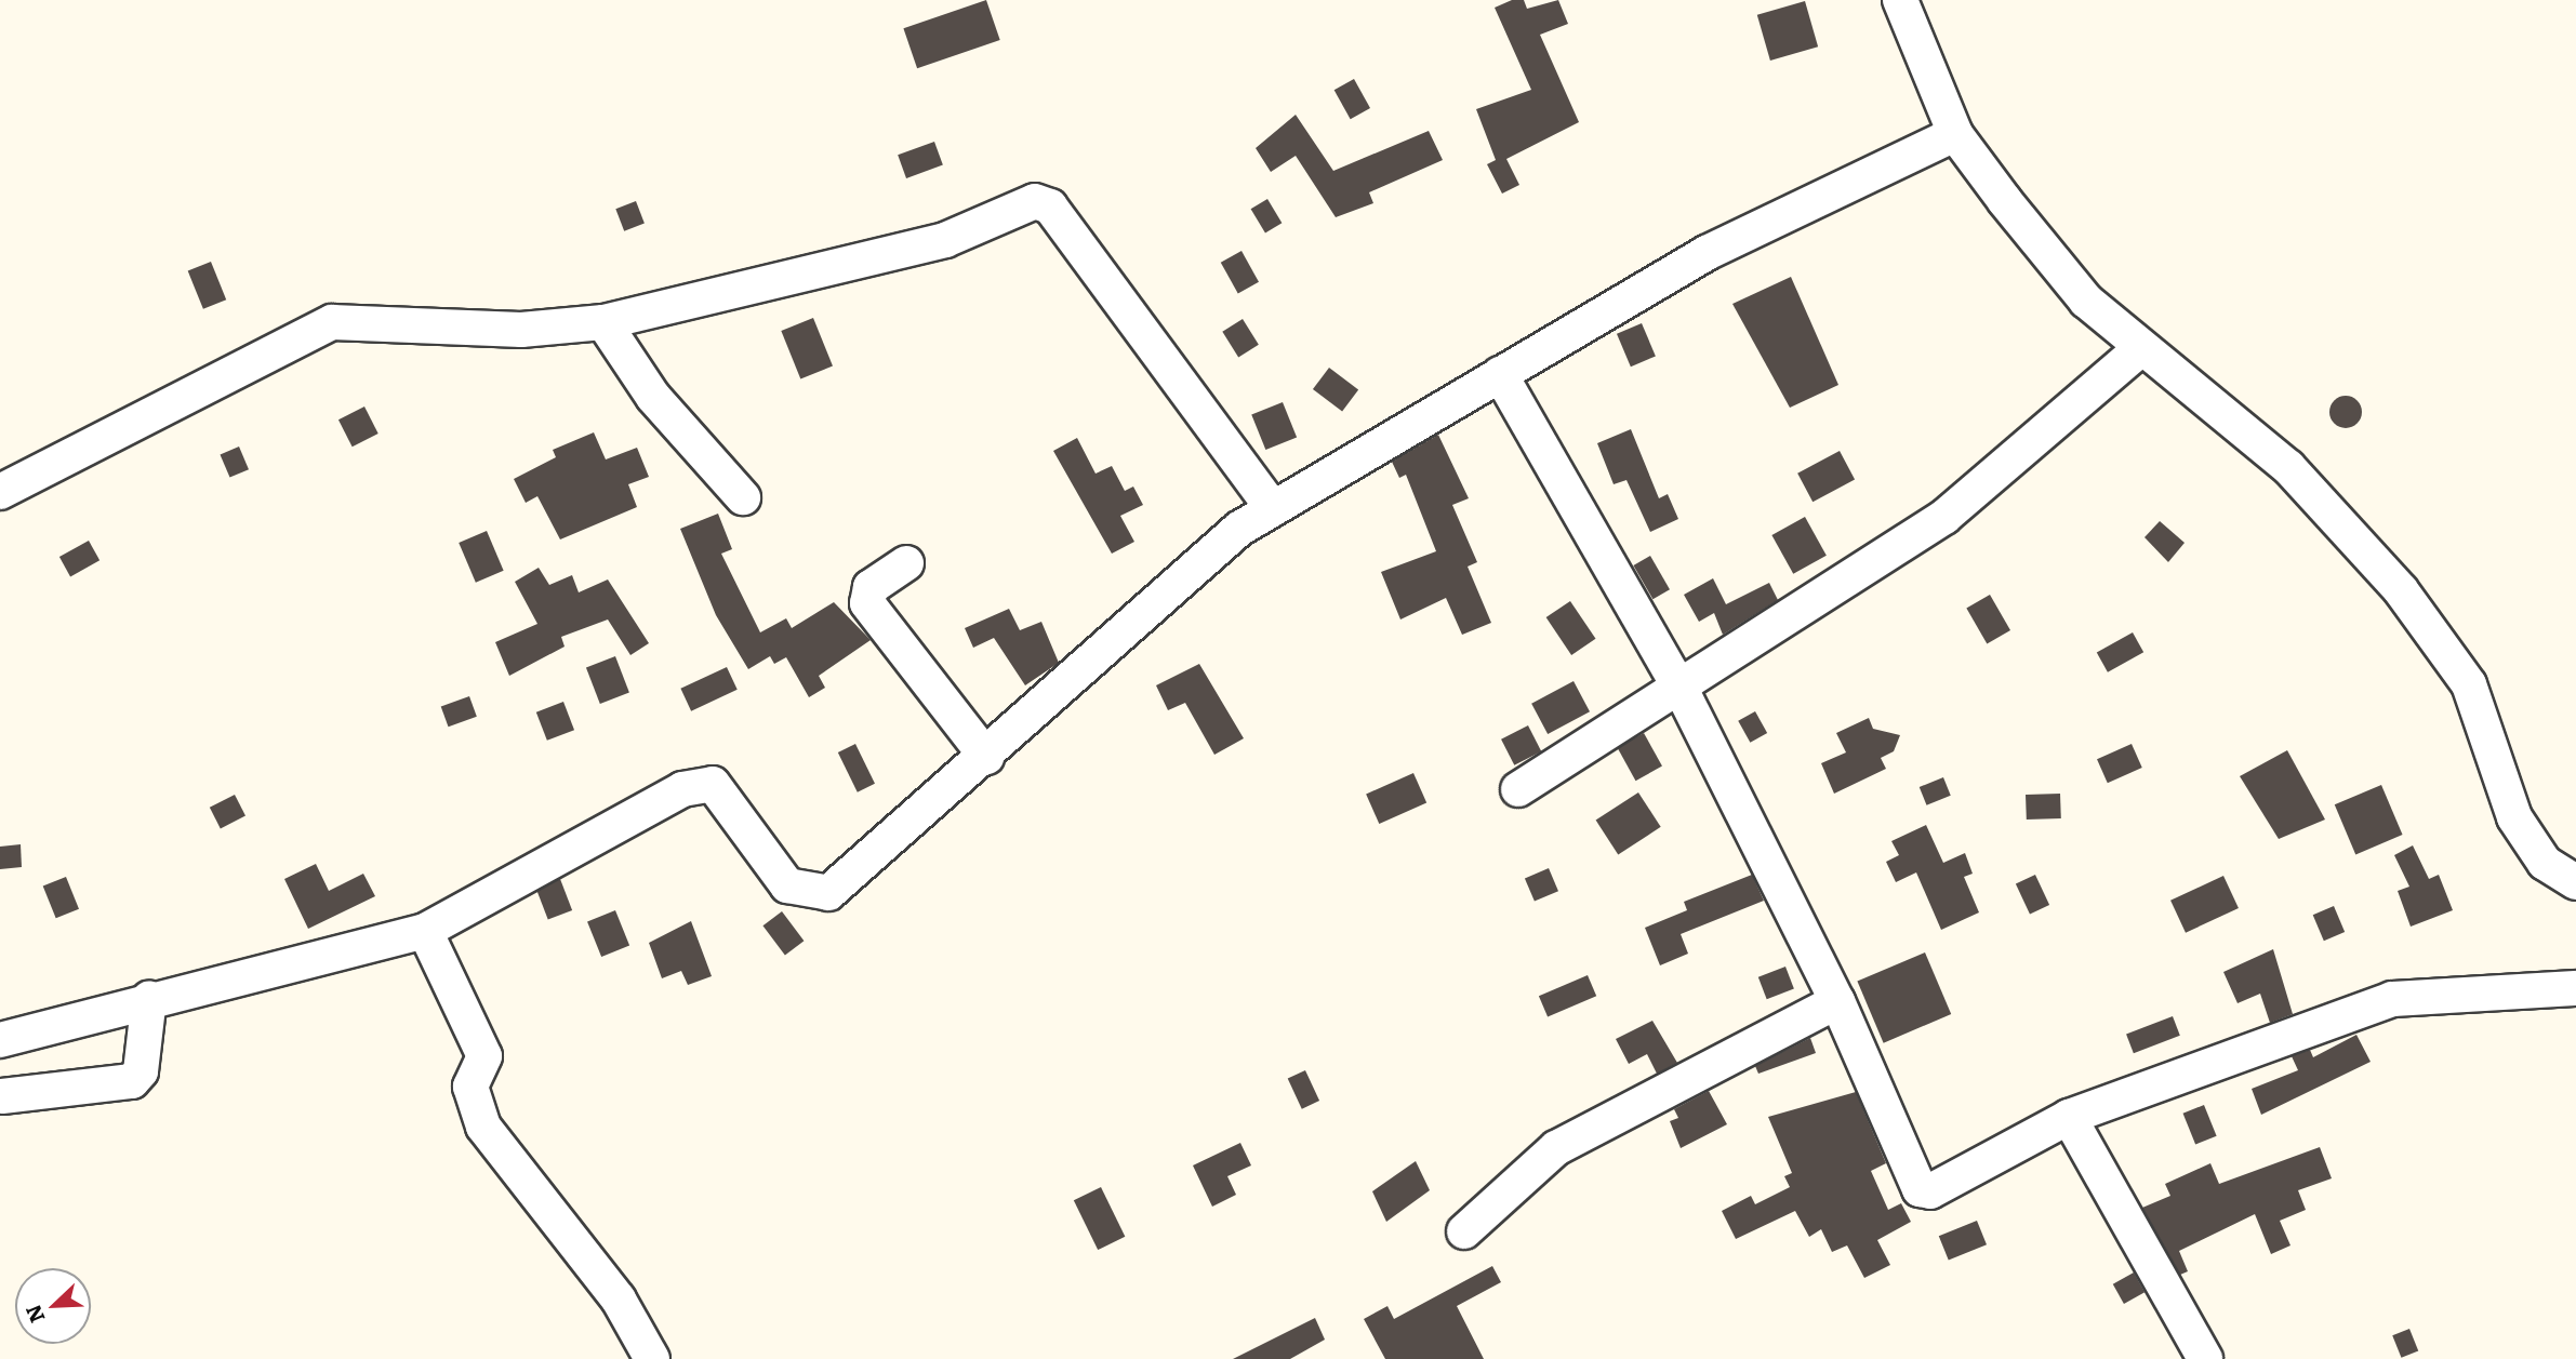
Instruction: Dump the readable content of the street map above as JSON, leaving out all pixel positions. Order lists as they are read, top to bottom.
{
  "north": "bottom left"
}
